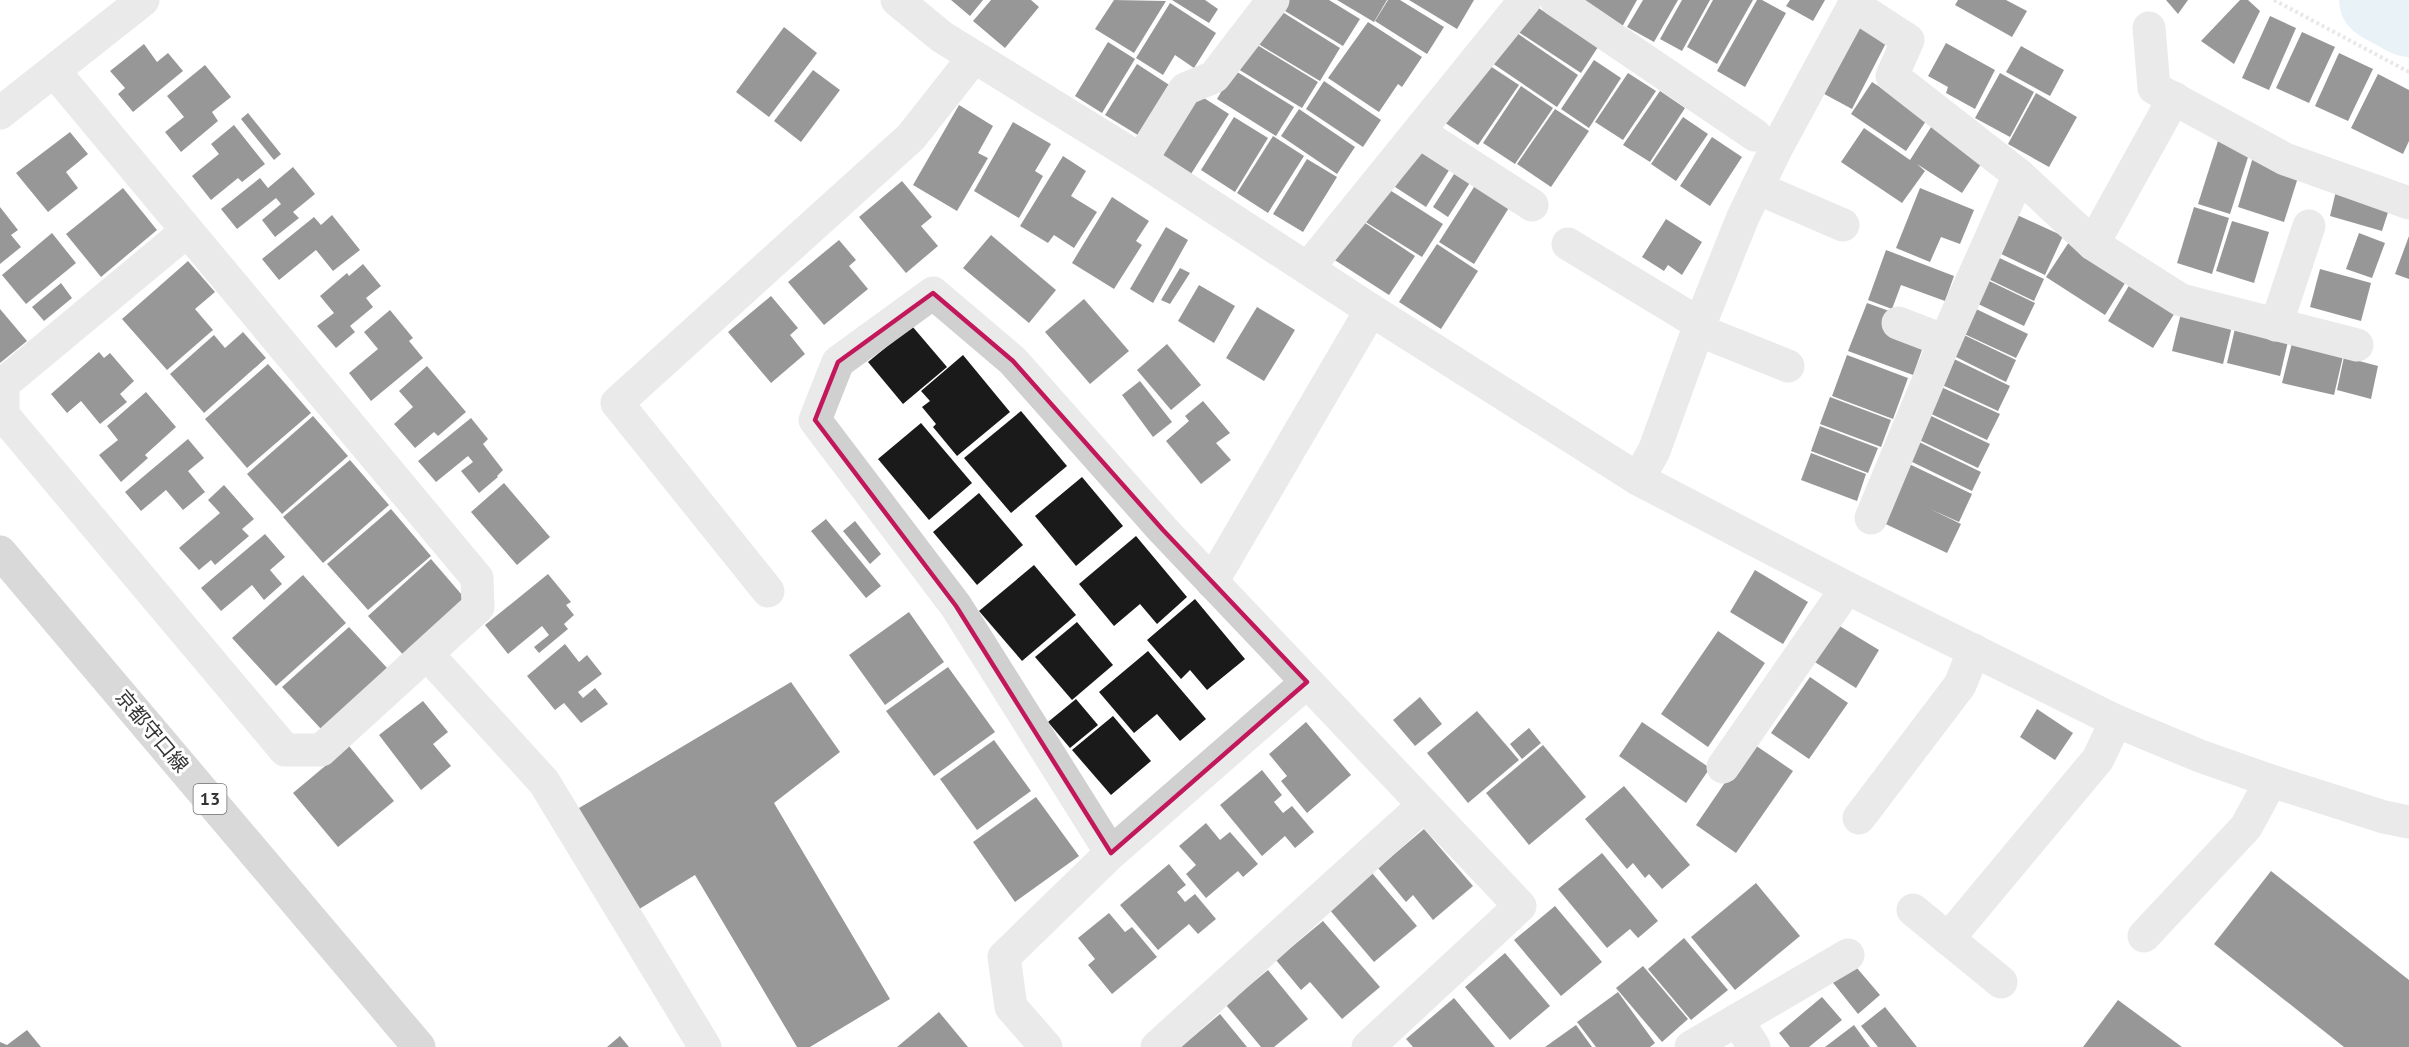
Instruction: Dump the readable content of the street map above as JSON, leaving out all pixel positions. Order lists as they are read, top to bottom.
{
  "streets": {
    "main road": ["京都守口線", "13"]
  }
}
